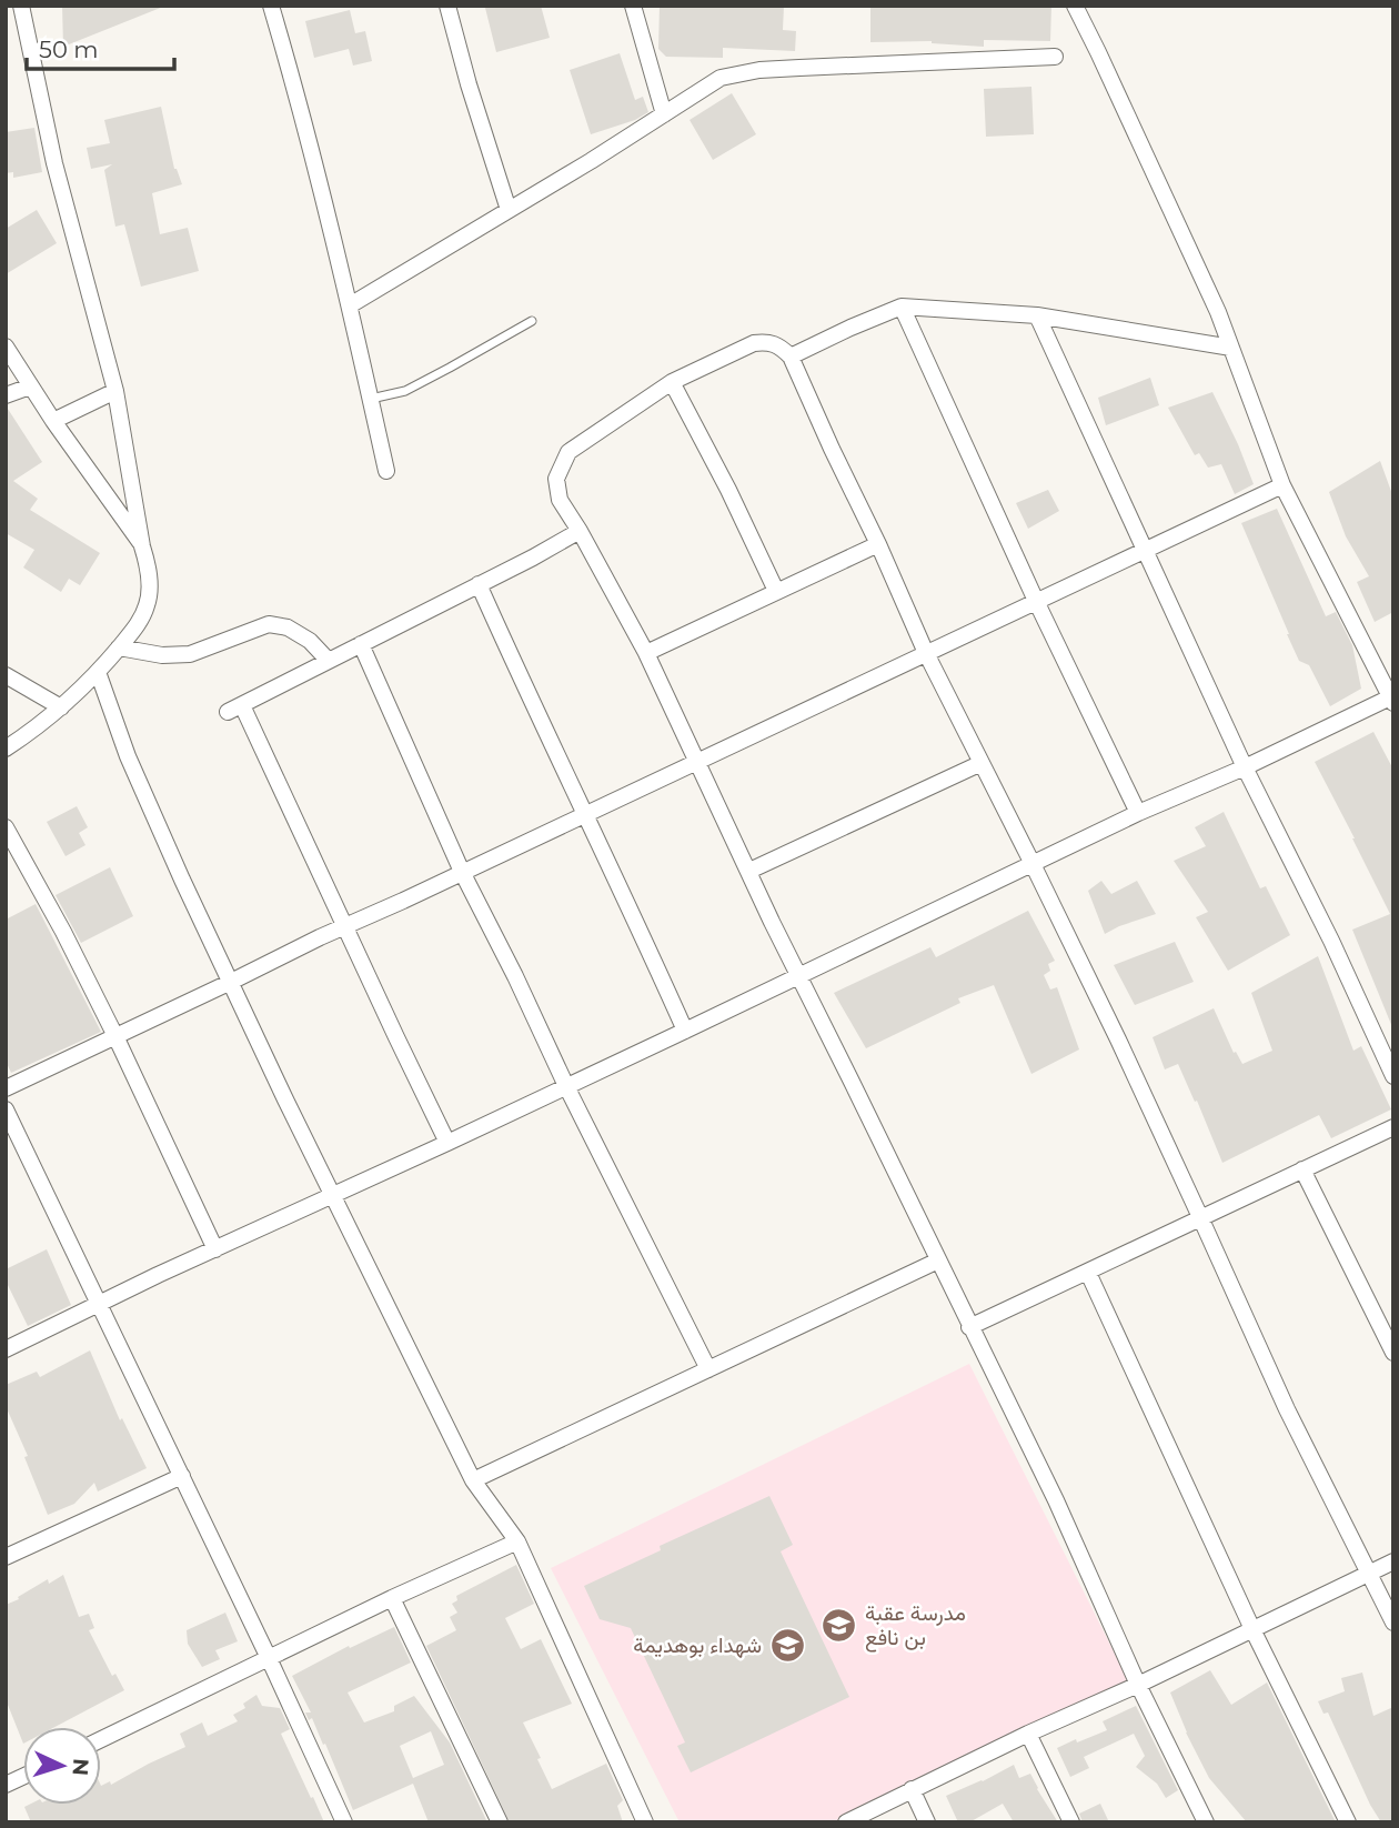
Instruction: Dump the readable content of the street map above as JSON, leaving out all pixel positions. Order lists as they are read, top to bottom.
{
  "places": {
    "school or university": ["مدرسة عقبة بن نافع", "شهداء بوهديمة"]
  },
  "scale_bar": "50 m",
  "north": "right"
}
